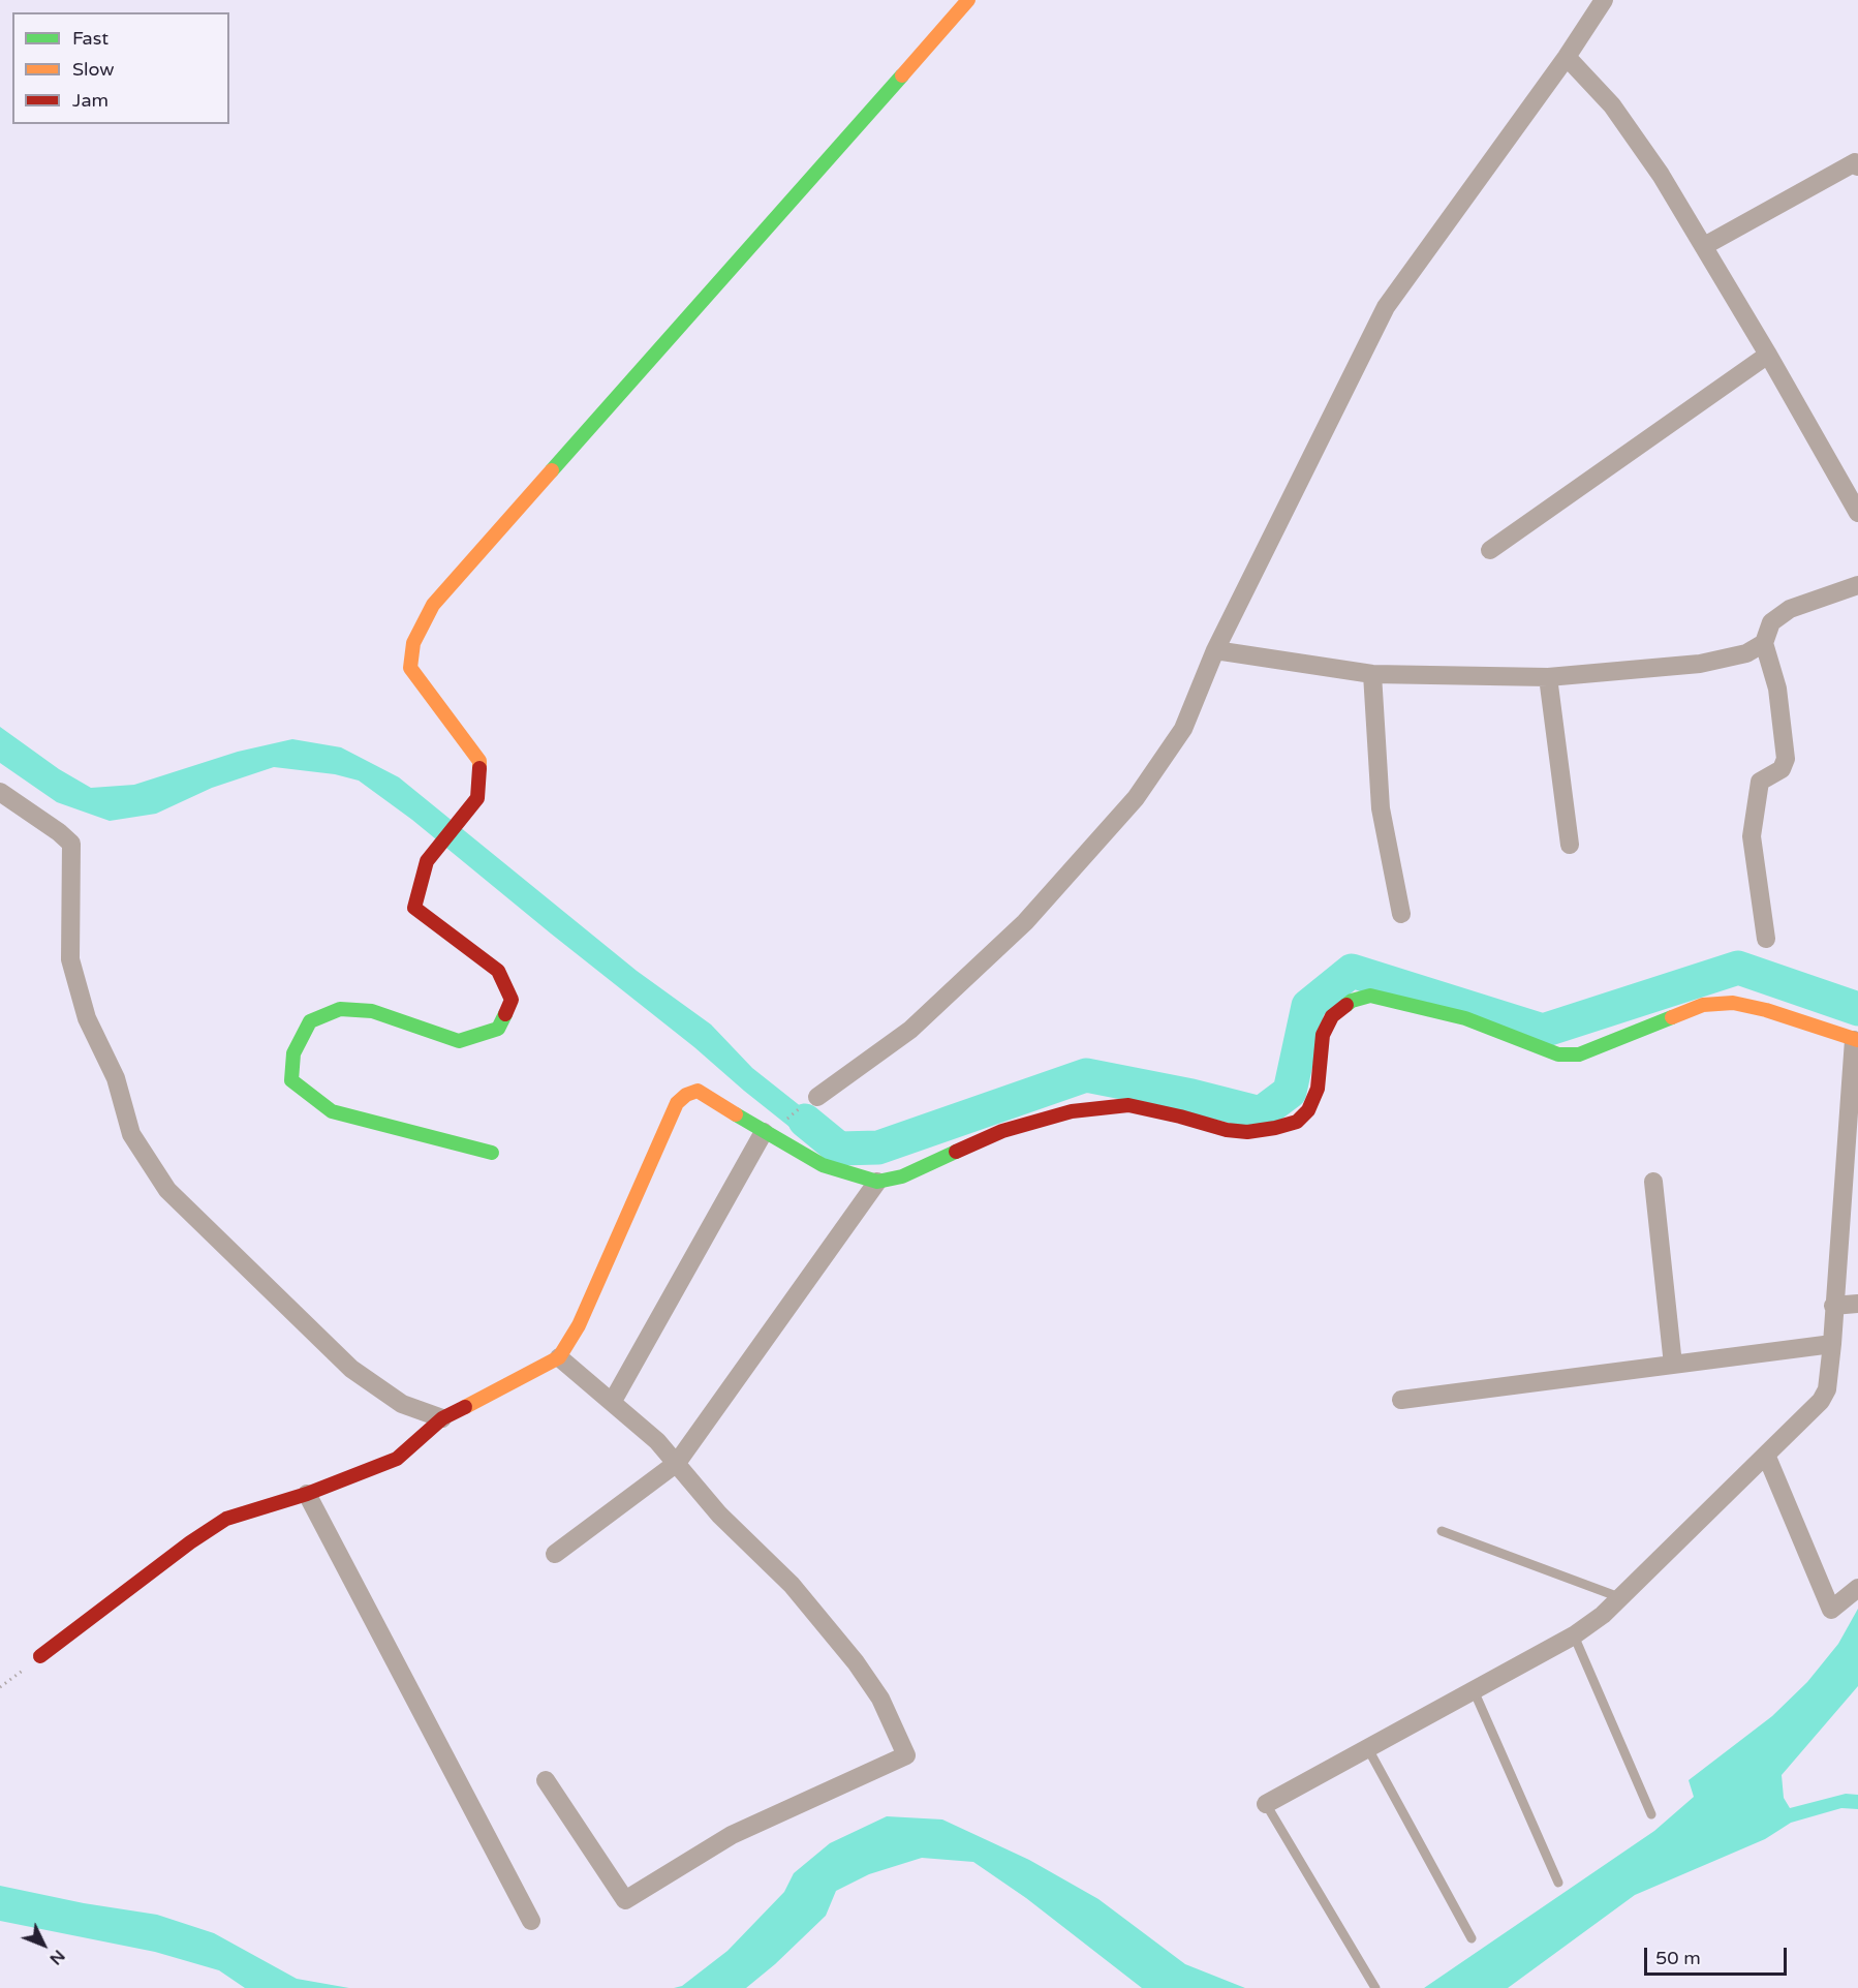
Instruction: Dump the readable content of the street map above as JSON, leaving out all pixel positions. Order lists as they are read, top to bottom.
{
  "legend": ["Fast", "Slow", "Jam"],
  "scale_bar": "50 m",
  "north": "bottom right"
}
